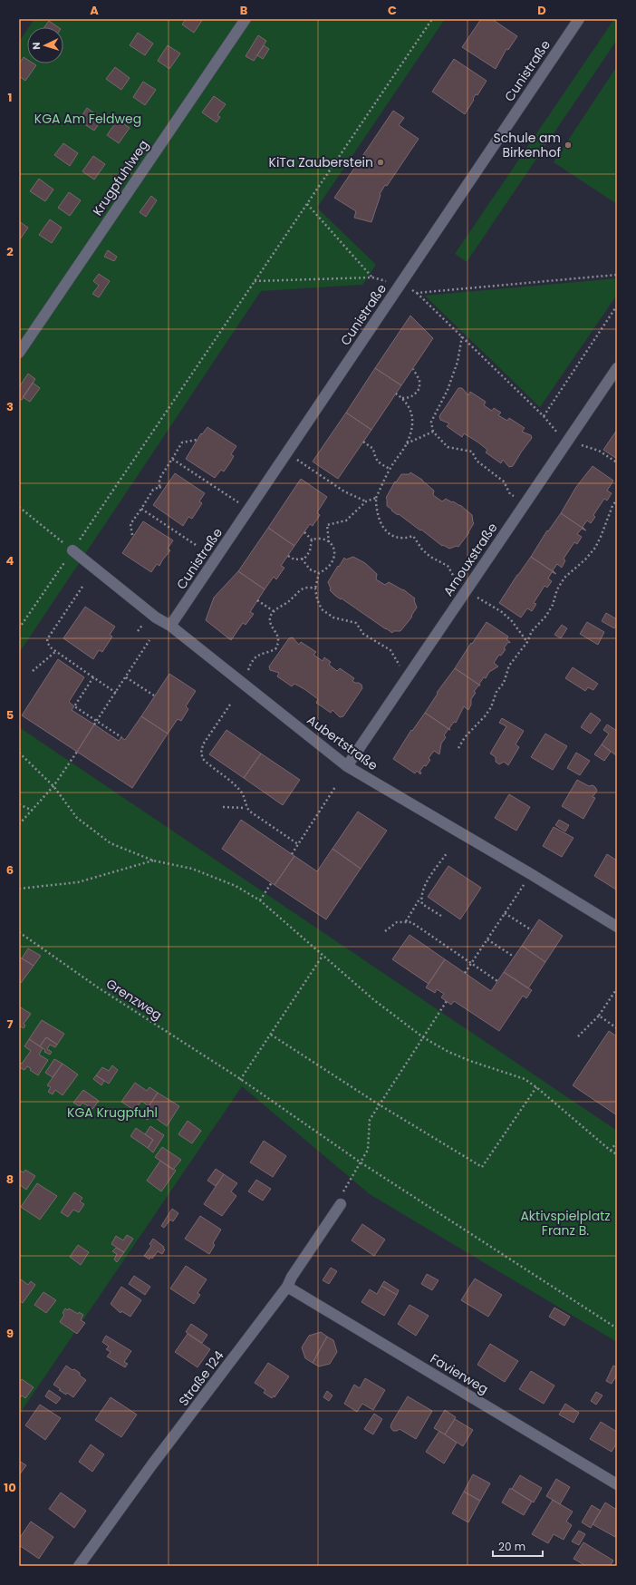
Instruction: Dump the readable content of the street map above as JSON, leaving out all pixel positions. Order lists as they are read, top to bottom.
{
  "streets": {
    "street": [
      "Cunistraße",
      "Krugpfuhlweg",
      "Arnouxstraße",
      "Aubertstraße",
      "Favierweg",
      "Straße 124"
    ],
    "path": ["Grenzweg"]
  },
  "crossings": [
    ["Cunistraße", "Aubertstraße"],
    ["Arnouxstraße", "Aubertstraße"],
    ["Favierweg", "Straße 124"]
  ],
  "parks": ["KGA Am Feldweg", "KGA Krugpfuhl", "Aktivspielplatz Franz B."],
  "places": ["Schule am Birkenhof", "KiTa Zauberstein"],
  "scale_bar": "20 m",
  "north": "left",
  "grid": {
    "columns": [
      "A",
      "B",
      "C",
      "D"
    ],
    "rows": [
      "1",
      "2",
      "3",
      "4",
      "5",
      "6",
      "7",
      "8",
      "9",
      "10"
    ]
  }
}
